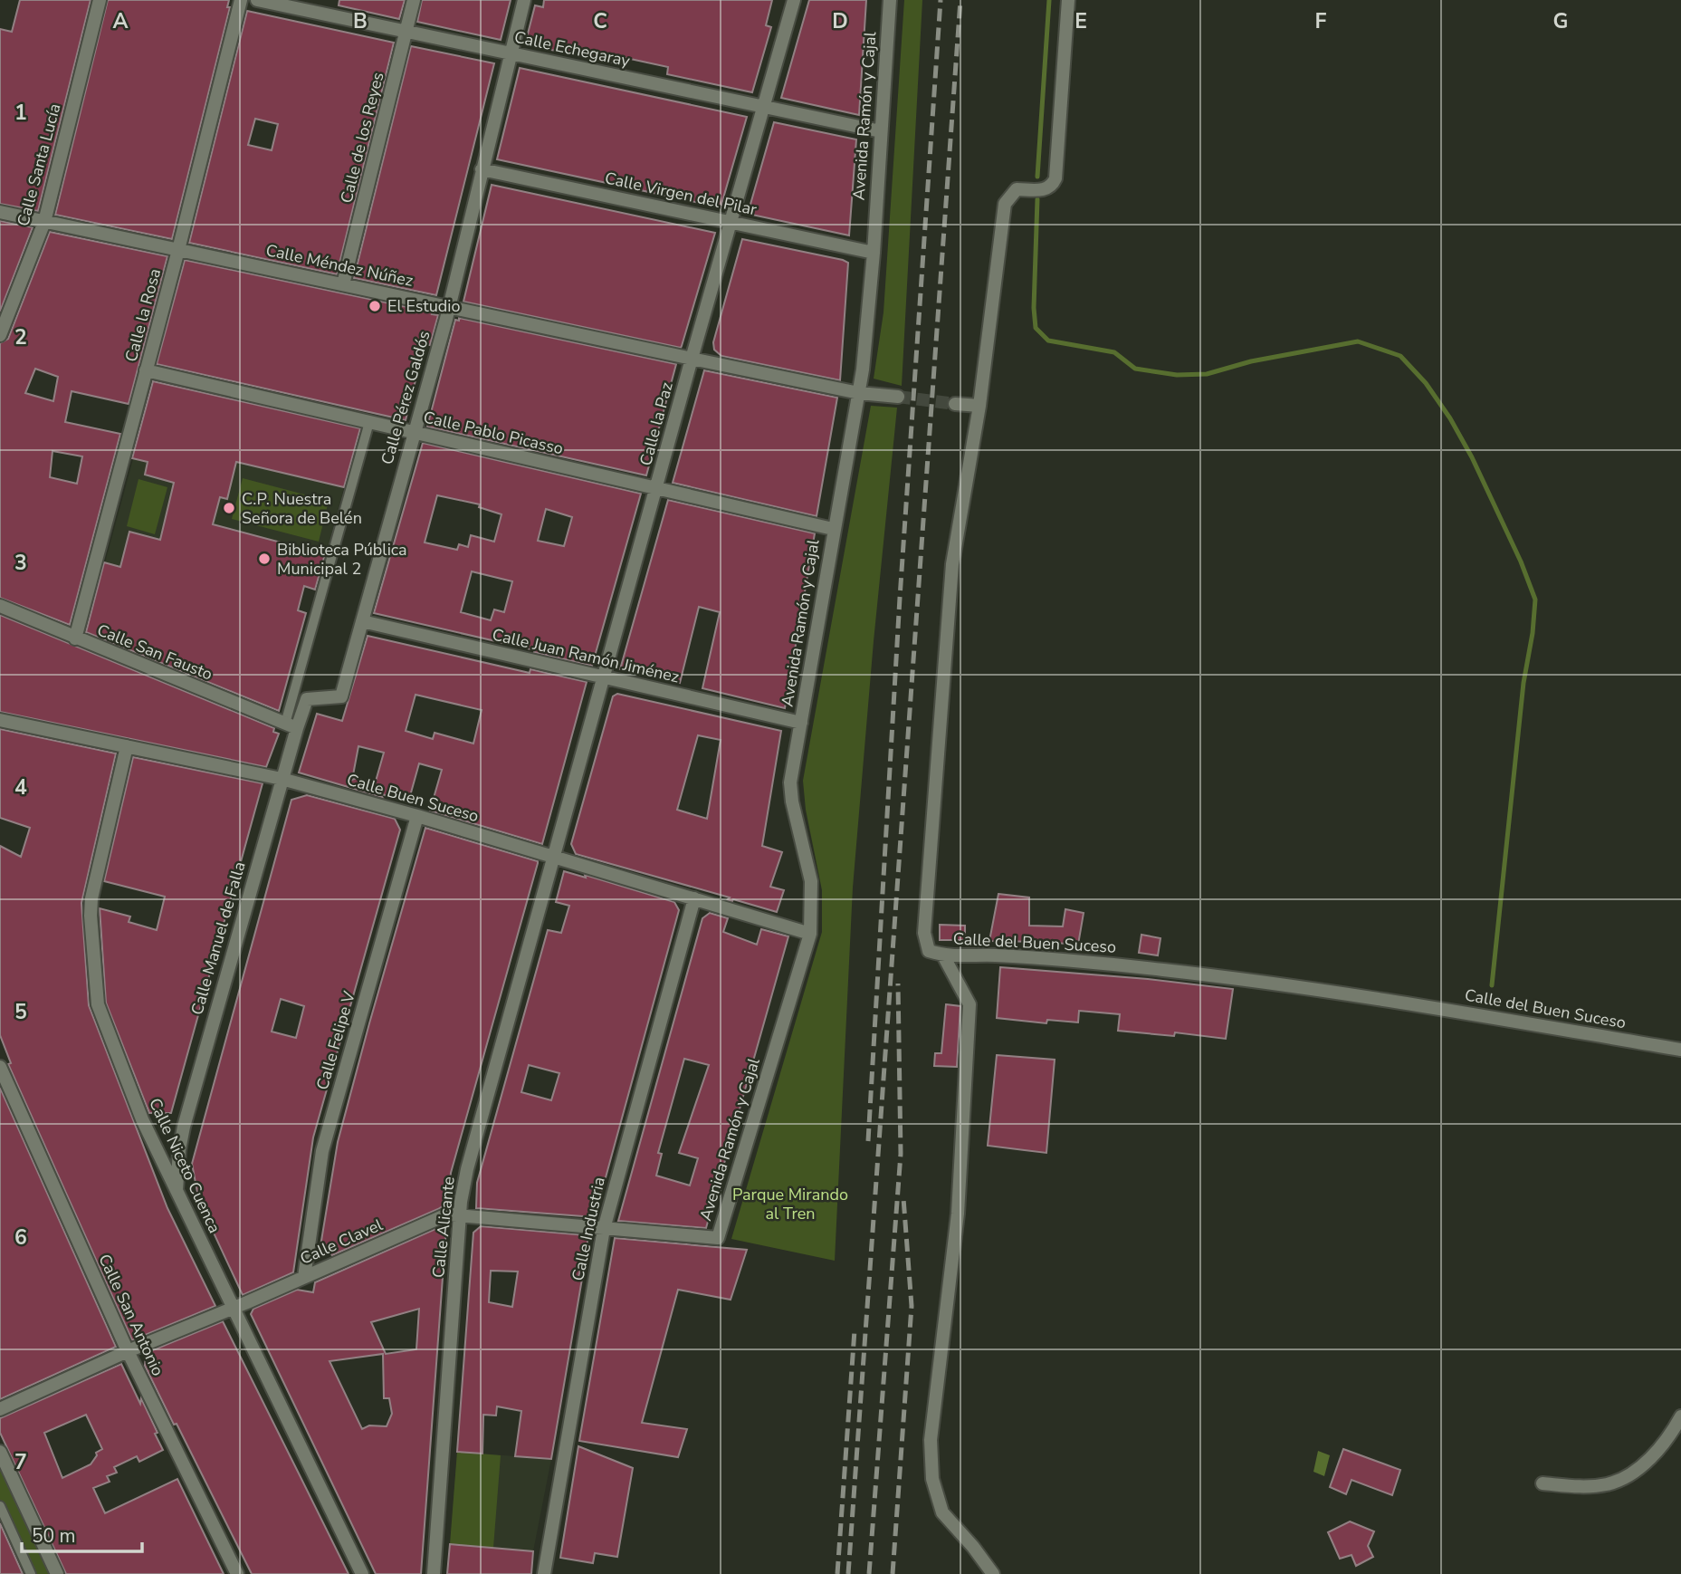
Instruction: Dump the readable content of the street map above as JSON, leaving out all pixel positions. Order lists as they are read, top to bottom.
{
  "streets": {
    "street": [
      "Calle Echegaray",
      "Avenida Ramón y Cajal",
      "Calle de los Reyes",
      "Calle Santa Lucía",
      "Calle Virgen del Pilar",
      "Calle Méndez Núñez",
      "Calle la Rosa",
      "Calle Pérez Galdós",
      "Calle la Paz",
      "Calle Pablo Picasso",
      "Calle San Fausto",
      "Calle Juan Ramón Jiménez",
      "Calle Buen Suceso",
      "Calle Manuel de Falla",
      "Calle del Buen Suceso",
      "Calle Felipe V",
      "Calle Niceto Cuenca",
      "Calle Alicante",
      "Calle Industria",
      "Calle Clavel",
      "Calle San Antonio"
    ]
  },
  "crossings": [
    ["Calle Echegaray", "Avenida Ramón y Cajal"],
    ["Calle Echegaray", "Calle de los Reyes"],
    ["Calle Echegaray", "Calle Pérez Galdós"],
    ["Calle Echegaray", "Calle la Paz"],
    ["Avenida Ramón y Cajal", "Calle Virgen del Pilar"],
    ["Avenida Ramón y Cajal", "Calle Méndez Núñez"],
    ["Avenida Ramón y Cajal", "Calle Pablo Picasso"],
    ["Avenida Ramón y Cajal", "Calle Juan Ramón Jiménez"],
    ["Avenida Ramón y Cajal", "Calle Buen Suceso"],
    ["Avenida Ramón y Cajal", "Calle Clavel"],
    ["Calle de los Reyes", "Calle Méndez Núñez"],
    ["Calle Santa Lucía", "Calle Méndez Núñez"],
    ["Calle Virgen del Pilar", "Calle Pérez Galdós"],
    ["Calle Virgen del Pilar", "Calle la Paz"],
    ["Calle Méndez Núñez", "Calle la Rosa"],
    ["Calle Méndez Núñez", "Calle Pérez Galdós"],
    ["Calle Méndez Núñez", "Calle la Paz"],
    ["Calle la Rosa", "Calle Pablo Picasso"],
    ["Calle la Rosa", "Calle San Fausto"],
    ["Calle Pérez Galdós", "Calle Pablo Picasso"],
    ["Calle Pérez Galdós", "Calle Juan Ramón Jiménez"],
    ["Calle Pérez Galdós", "Calle Manuel de Falla"],
    ["Calle la Paz", "Calle Pablo Picasso"],
    ["Calle la Paz", "Calle Juan Ramón Jiménez"],
    ["Calle la Paz", "Calle Buen Suceso"],
    ["Calle la Paz", "Calle Alicante"],
    ["Calle San Fausto", "Calle Manuel de Falla"],
    ["Calle Buen Suceso", "Calle Manuel de Falla"],
    ["Calle Buen Suceso", "Calle Felipe V"],
    ["Calle Buen Suceso", "Calle Niceto Cuenca"],
    ["Calle Buen Suceso", "Calle Alicante"],
    ["Calle Buen Suceso", "Calle Industria"],
    ["Calle Manuel de Falla", "Calle Niceto Cuenca"],
    ["Calle Felipe V", "Calle Clavel"],
    ["Calle Niceto Cuenca", "Calle Clavel"],
    ["Calle Alicante", "Calle Clavel"],
    ["Calle Industria", "Calle Clavel"],
    ["Calle Clavel", "Calle San Antonio"]
  ],
  "parks": ["Parque Mirando al Tren"],
  "places": ["El Estudio", "C.P. Nuestra Señora de Belén", "Biblioteca Pública Municipal 2"],
  "scale_bar": "50 m",
  "grid": {
    "columns": [
      "A",
      "B",
      "C",
      "D",
      "E",
      "F",
      "G"
    ],
    "rows": [
      "1",
      "2",
      "3",
      "4",
      "5",
      "6",
      "7"
    ]
  }
}
